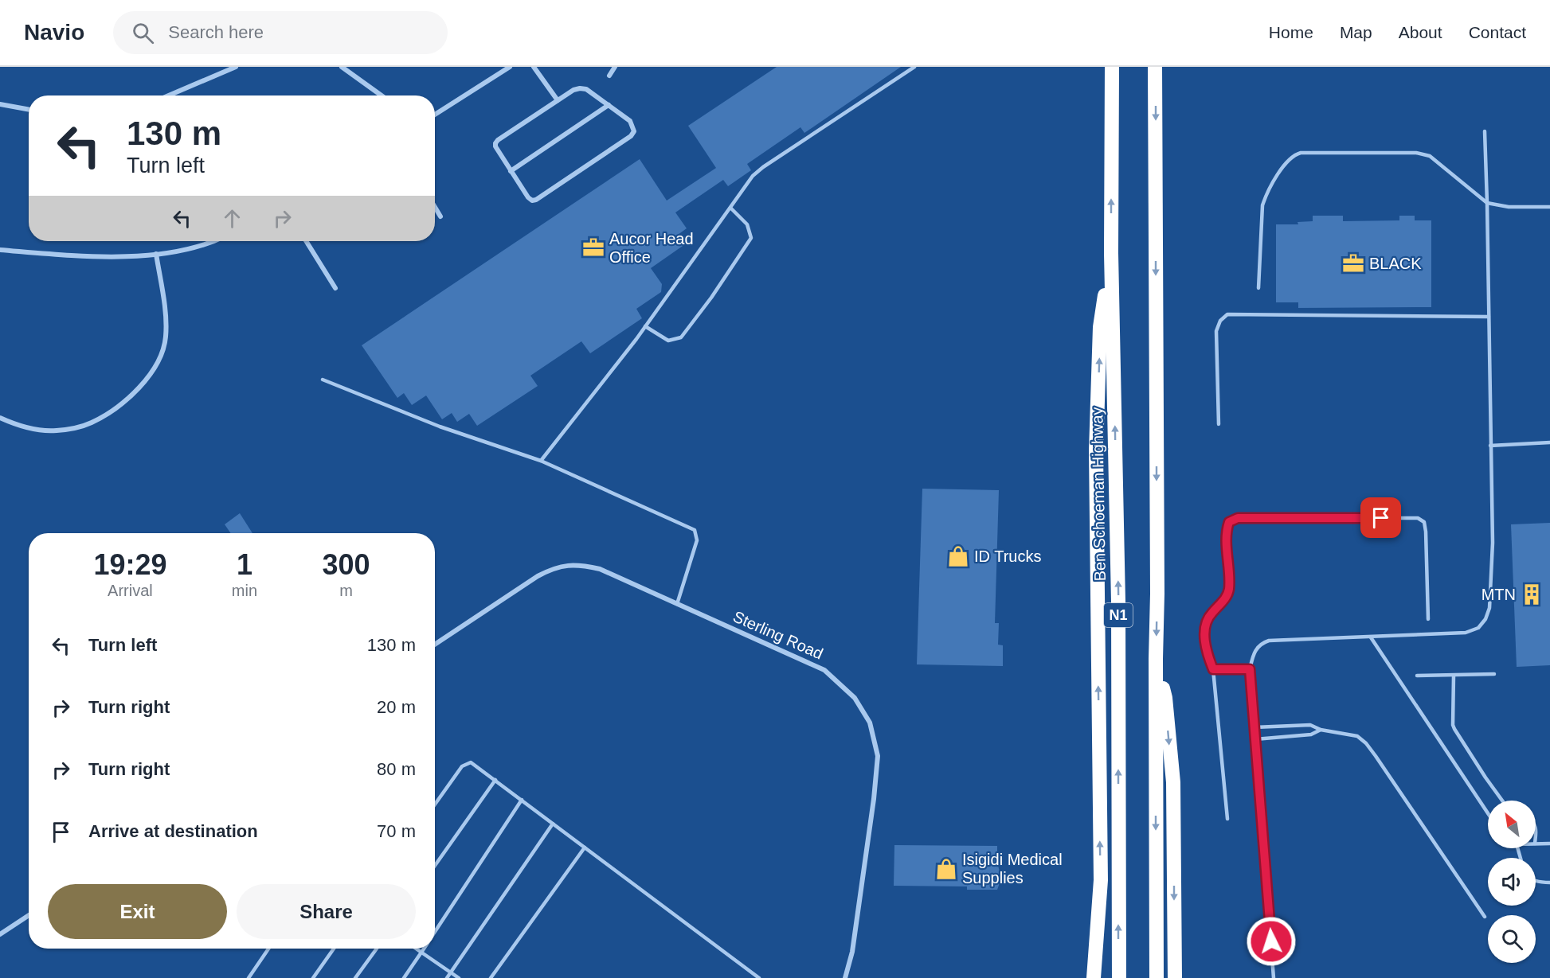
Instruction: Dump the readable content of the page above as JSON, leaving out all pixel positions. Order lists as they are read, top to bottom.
{
  "streets": {
    "highway": ["Ben Schoeman Highway", "N1"],
    "street": ["Sterling Road"]
  },
  "places": {
    "office": ["Aucor Head Office", "BLACK"],
    "shop": ["ID Trucks", "Isigidi Medical Supplies"],
    "building": ["MTN"]
  },
  "north": "top left",
  "page": {
    "header": "Navio",
    "search": "Search here",
    "nav": [
      "Home",
      "Map",
      "About",
      "Contact"
    ],
    "turn": ["130 m", "Turn left"],
    "eta": [
      "19:29",
      "Arrival",
      "1",
      "min",
      "300",
      "m"
    ],
    "list": [
      {
        "name": "Turn left",
        "value": "130 m"
      },
      {
        "name": "Turn right",
        "value": "20 m"
      },
      {
        "name": "Turn right",
        "value": "80 m"
      },
      {
        "name": "Arrive at destination",
        "value": "70 m"
      }
    ],
    "buttons": ["Exit", "Share"]
  }
}
